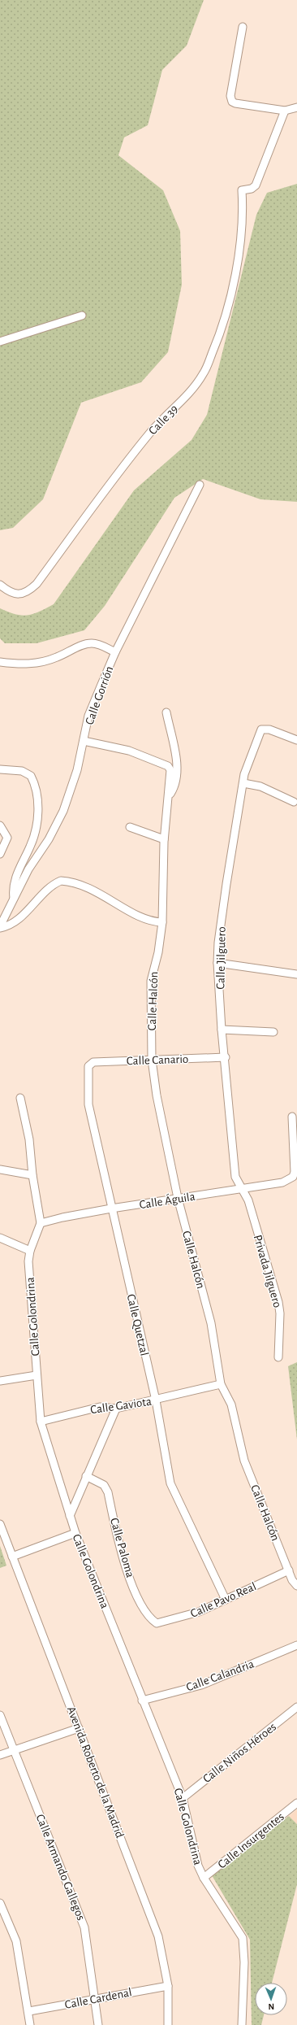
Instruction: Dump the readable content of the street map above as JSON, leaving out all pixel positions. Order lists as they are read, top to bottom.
{
  "streets": {
    "street": [
      "Calle 39",
      "Calle Gorrión",
      "Calle Jilguero",
      "Calle Halcón",
      "Calle Canario",
      "Calle Águila",
      "Privada Jilguero",
      "Calle Golondrina",
      "Calle Quetzal",
      "Calle Gaviota",
      "Calle Paloma",
      "Calle Pavo Real",
      "Calle Calandria",
      "Calle Niños Héroes",
      "Avenida Roberto de la Madrid",
      "Calle Insurgentes",
      "Calle Armando Gallegos",
      "Calle Cardenal"
    ]
  },
  "crossings": [
    ["Calle Gorrión", "Calle Halcón"],
    ["Calle Jilguero", "Calle Canario"],
    ["Calle Jilguero", "Calle Águila"],
    ["Calle Jilguero", "Privada Jilguero"],
    ["Calle Halcón", "Calle Canario"],
    ["Calle Halcón", "Calle Águila"],
    ["Calle Halcón", "Calle Gaviota"],
    ["Calle Halcón", "Calle Pavo Real"],
    ["Calle Canario", "Calle Quetzal"],
    ["Calle Águila", "Privada Jilguero"],
    ["Calle Águila", "Calle Golondrina"],
    ["Calle Águila", "Calle Quetzal"],
    ["Calle Golondrina", "Calle Gaviota"],
    ["Calle Golondrina", "Calle Calandria"],
    ["Calle Golondrina", "Calle Niños Héroes"],
    ["Calle Golondrina", "Calle Insurgentes"],
    ["Calle Quetzal", "Calle Gaviota"],
    ["Calle Quetzal", "Calle Pavo Real"],
    ["Calle Paloma", "Calle Pavo Real"],
    ["Avenida Roberto de la Madrid", "Calle Cardenal"],
    ["Calle Armando Gallegos", "Calle Cardenal"]
  ],
  "north": "bottom"
}
